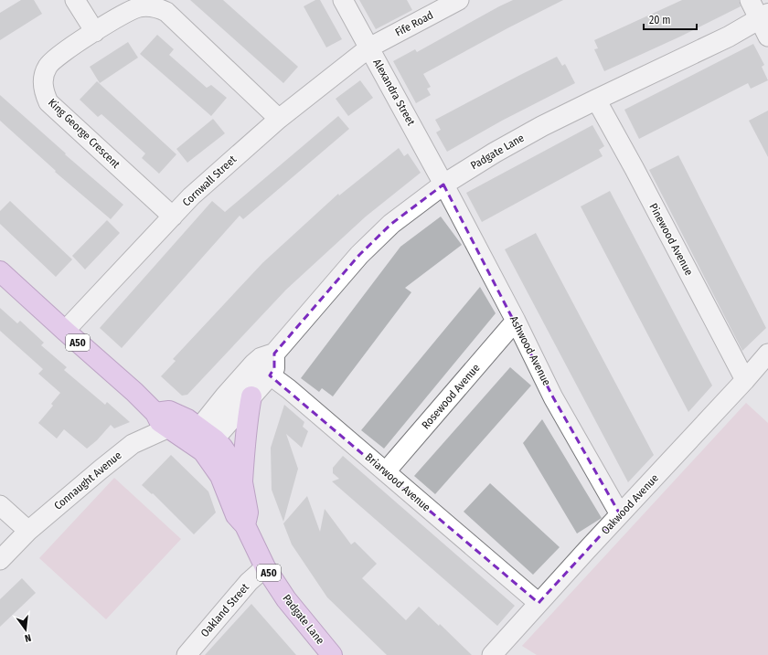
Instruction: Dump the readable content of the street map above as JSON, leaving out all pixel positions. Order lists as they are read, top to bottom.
{
  "streets": {
    "main road": ["Padgate Lane", "A50"],
    "street": [
      "Fife Road",
      "Alexandra Street",
      "King George Crescent",
      "Cornwall Street",
      "Pinewood Avenue",
      "Ashwood Avenue",
      "Rosewood Avenue",
      "Connaught Avenue",
      "Briarwood Avenue",
      "Oakwood Avenue",
      "Oakland Street"
    ]
  },
  "crossings": [
    ["Fife Road", "Alexandra Street"],
    ["Fife Road", "Cornwall Street"],
    ["Alexandra Street", "Padgate Lane"],
    ["Alexandra Street", "Cornwall Street"],
    ["Alexandra Street", "Ashwood Avenue"],
    ["King George Crescent", "Cornwall Street"],
    ["Padgate Lane", "Pinewood Avenue"],
    ["Padgate Lane", "A50"],
    ["Padgate Lane", "Ashwood Avenue"],
    ["Padgate Lane", "Briarwood Avenue"],
    ["Padgate Lane", "Oakland Street"],
    ["Cornwall Street", "A50"],
    ["Pinewood Avenue", "Oakwood Avenue"],
    ["A50", "Connaught Avenue"],
    ["Ashwood Avenue", "Rosewood Avenue"],
    ["Ashwood Avenue", "Oakwood Avenue"],
    ["Rosewood Avenue", "Briarwood Avenue"],
    ["Briarwood Avenue", "Oakwood Avenue"]
  ],
  "scale_bar": "20 m",
  "north": "bottom"
}
